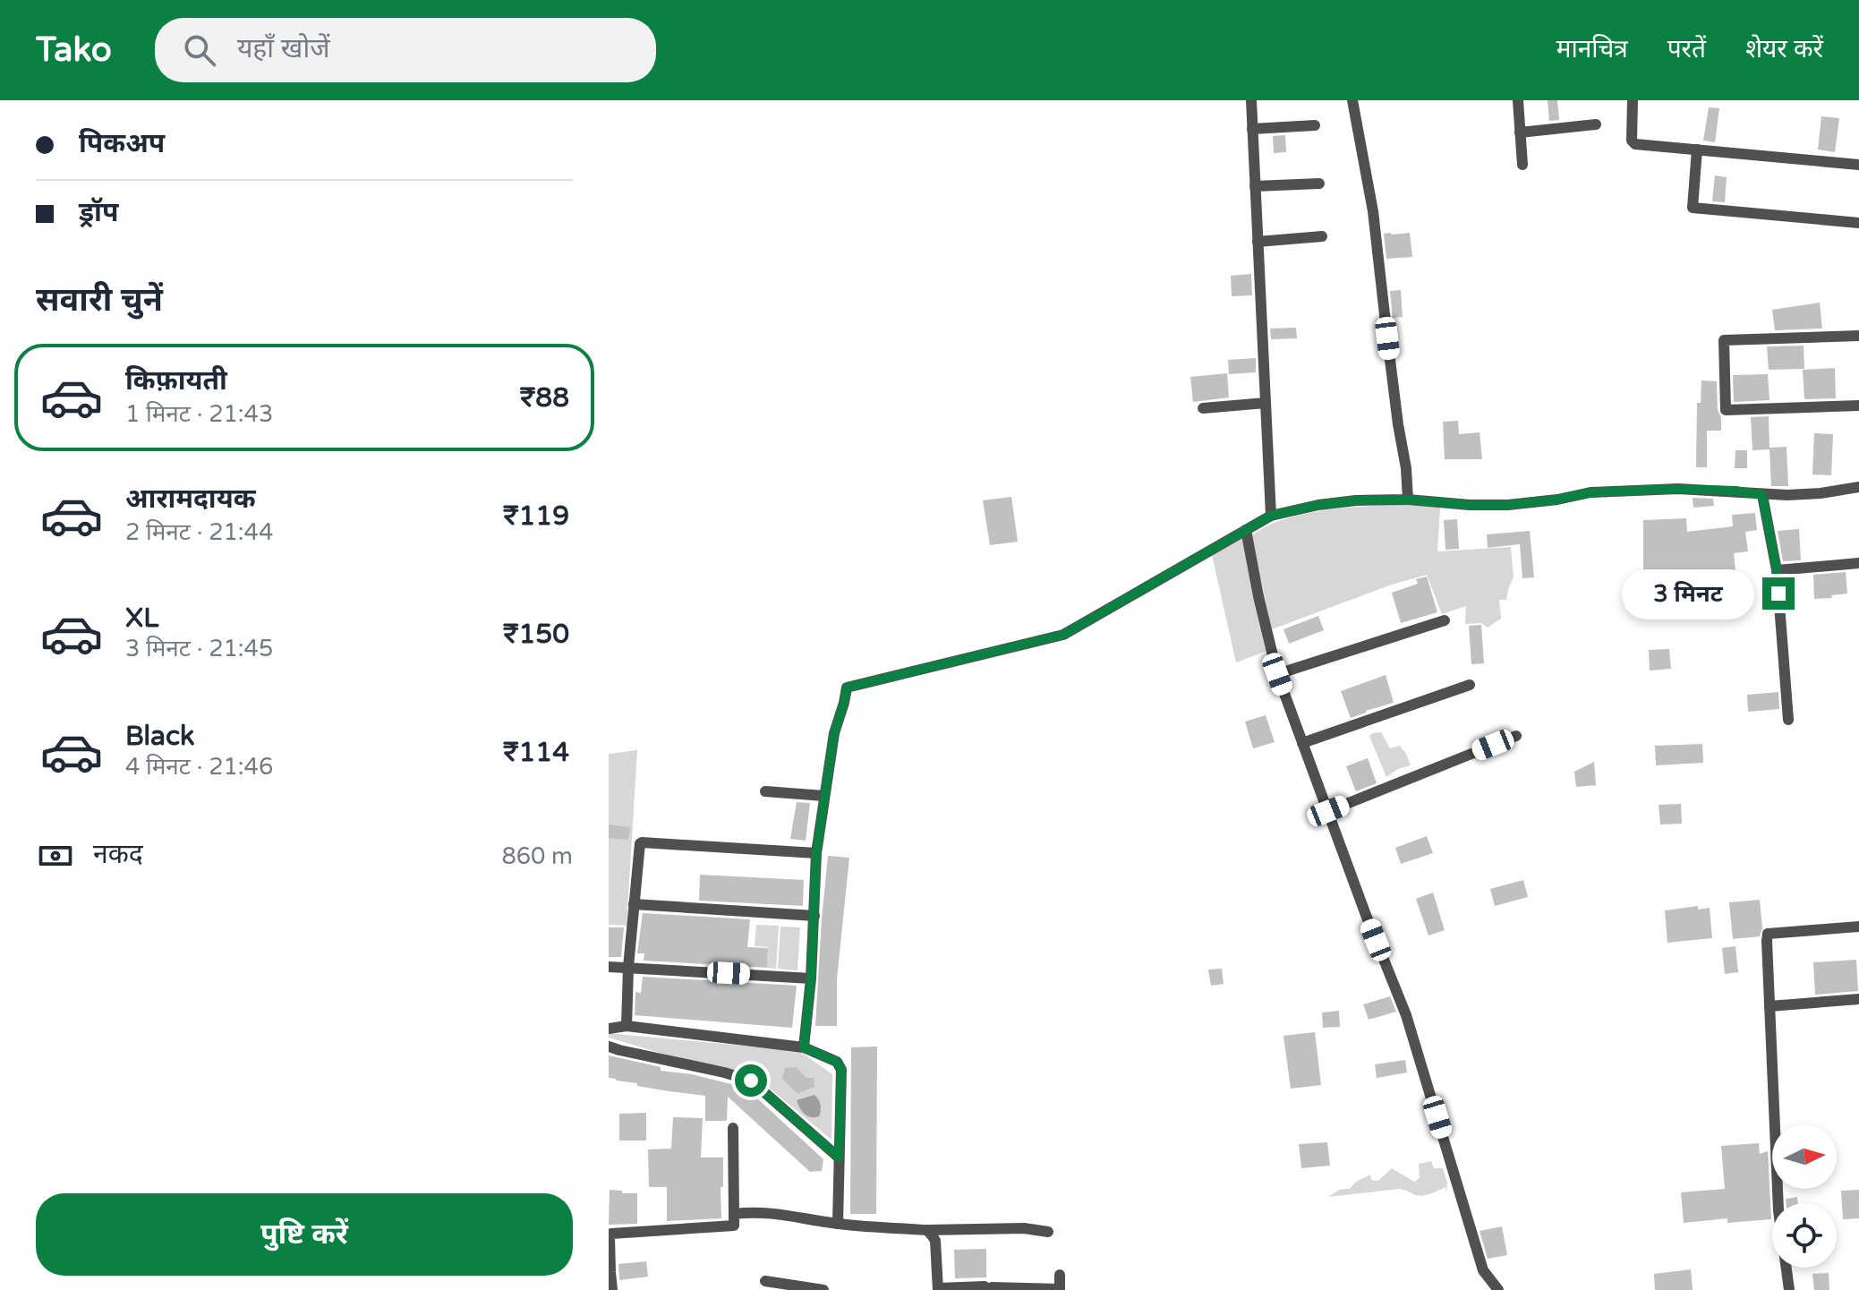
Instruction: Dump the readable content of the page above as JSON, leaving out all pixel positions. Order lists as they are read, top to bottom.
{
  "north": "right",
  "page": {
    "header": "Tako",
    "search": "यहाँ खोजें",
    "nav": ["मानचित्र", "परतें", "शेयर करें"],
    "banner": ["पिकअप", "ड्रॉप"],
    "heading": "सवारी चुनें",
    "list": [
      {
        "name": "किफ़ायती",
        "note": "1 मिनट · 21:43",
        "value": "₹88"
      },
      {
        "name": "आरामदायक",
        "note": "2 मिनट · 21:44",
        "value": "₹119"
      },
      {
        "name": "XL",
        "note": "3 मिनट · 21:45",
        "value": "₹150"
      },
      {
        "name": "Black",
        "note": "4 मिनट · 21:46",
        "value": "₹114"
      }
    ],
    "bubble": "3 मिनट",
    "pay": ["नकद", "860 m"],
    "buttons": "पुष्टि करें"
  }
}
